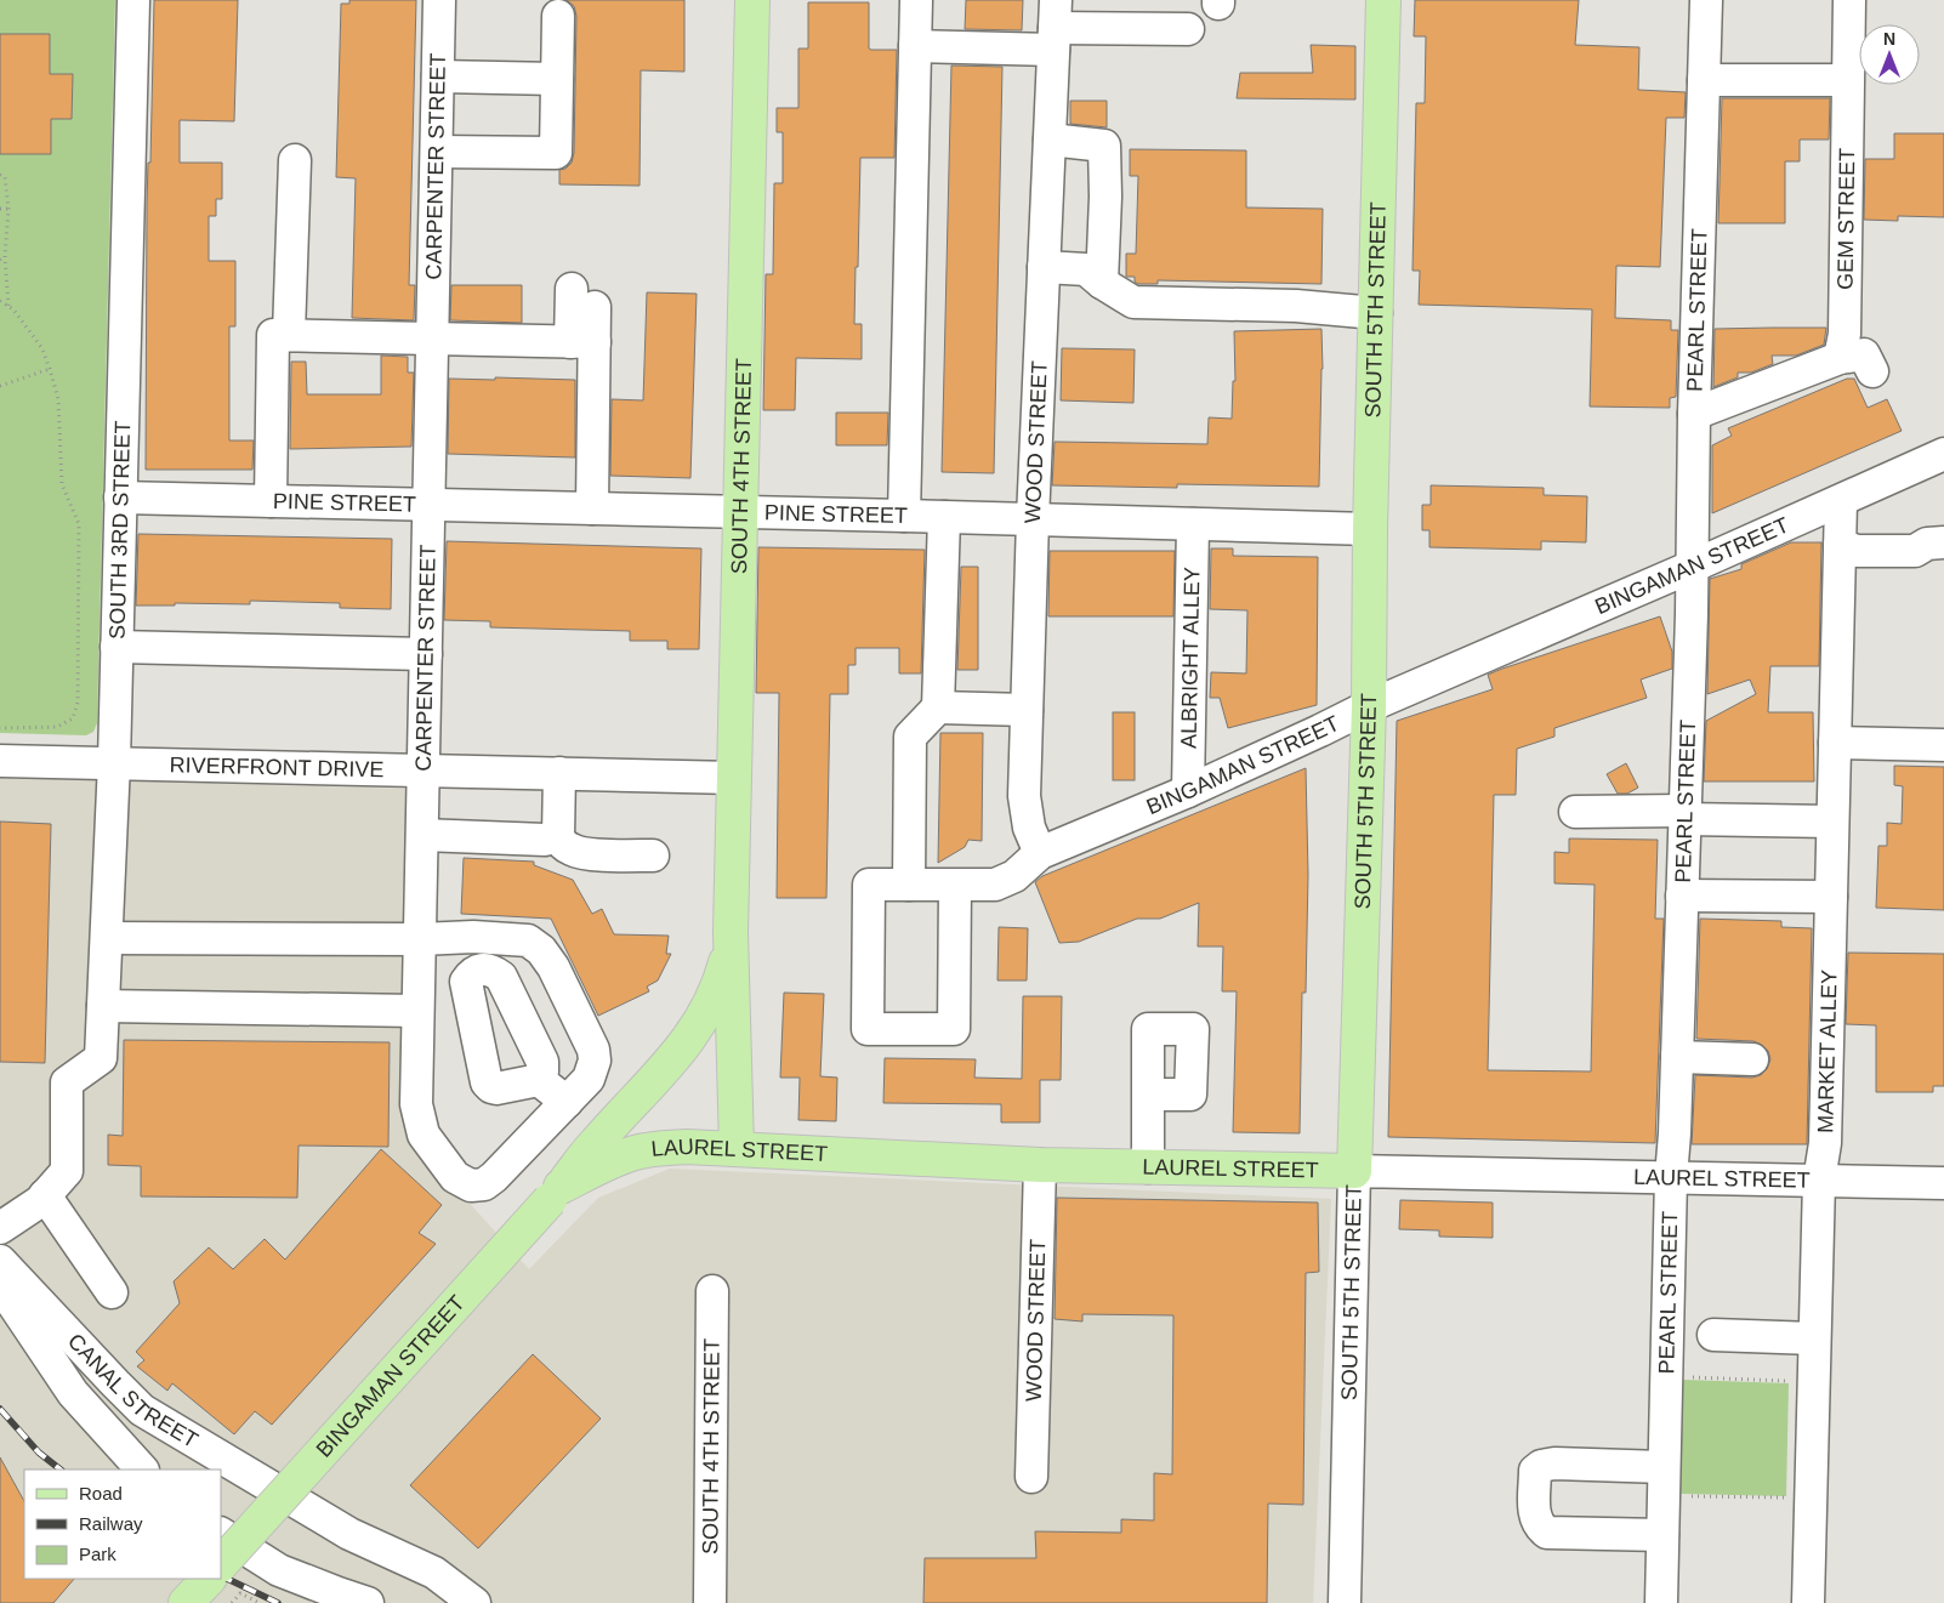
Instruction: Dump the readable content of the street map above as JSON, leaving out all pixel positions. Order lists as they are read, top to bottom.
{
  "streets": {
    "main road": [
      "SOUTH 5TH STREET",
      "SOUTH 4TH STREET",
      "BINGAMAN STREET",
      "LAUREL STREET"
    ],
    "street": [
      "CARPENTER STREET",
      "GEM STREET",
      "PEARL STREET",
      "WOOD STREET",
      "PINE STREET",
      "SOUTH 3RD STREET",
      "ALBRIGHT ALLEY",
      "RIVERFRONT DRIVE",
      "MARKET ALLEY",
      "CANAL STREET"
    ]
  },
  "crossings": [
    ["CARPENTER STREET", "PINE STREET"],
    ["CARPENTER STREET", "RIVERFRONT DRIVE"],
    ["SOUTH 5TH STREET", "PINE STREET"],
    ["SOUTH 5TH STREET", "BINGAMAN STREET"],
    ["SOUTH 5TH STREET", "LAUREL STREET"],
    ["PEARL STREET", "BINGAMAN STREET"],
    ["PEARL STREET", "LAUREL STREET"],
    ["WOOD STREET", "PINE STREET"],
    ["WOOD STREET", "BINGAMAN STREET"],
    ["WOOD STREET", "LAUREL STREET"],
    ["SOUTH 4TH STREET", "PINE STREET"],
    ["SOUTH 4TH STREET", "BINGAMAN STREET"],
    ["SOUTH 4TH STREET", "RIVERFRONT DRIVE"],
    ["SOUTH 4TH STREET", "LAUREL STREET"],
    ["PINE STREET", "SOUTH 3RD STREET"],
    ["PINE STREET", "ALBRIGHT ALLEY"],
    ["SOUTH 3RD STREET", "RIVERFRONT DRIVE"],
    ["BINGAMAN STREET", "ALBRIGHT ALLEY"],
    ["BINGAMAN STREET", "MARKET ALLEY"],
    ["BINGAMAN STREET", "LAUREL STREET"],
    ["MARKET ALLEY", "LAUREL STREET"]
  ],
  "legend": ["Road", "Railway", "Park"],
  "north": "top"
}
